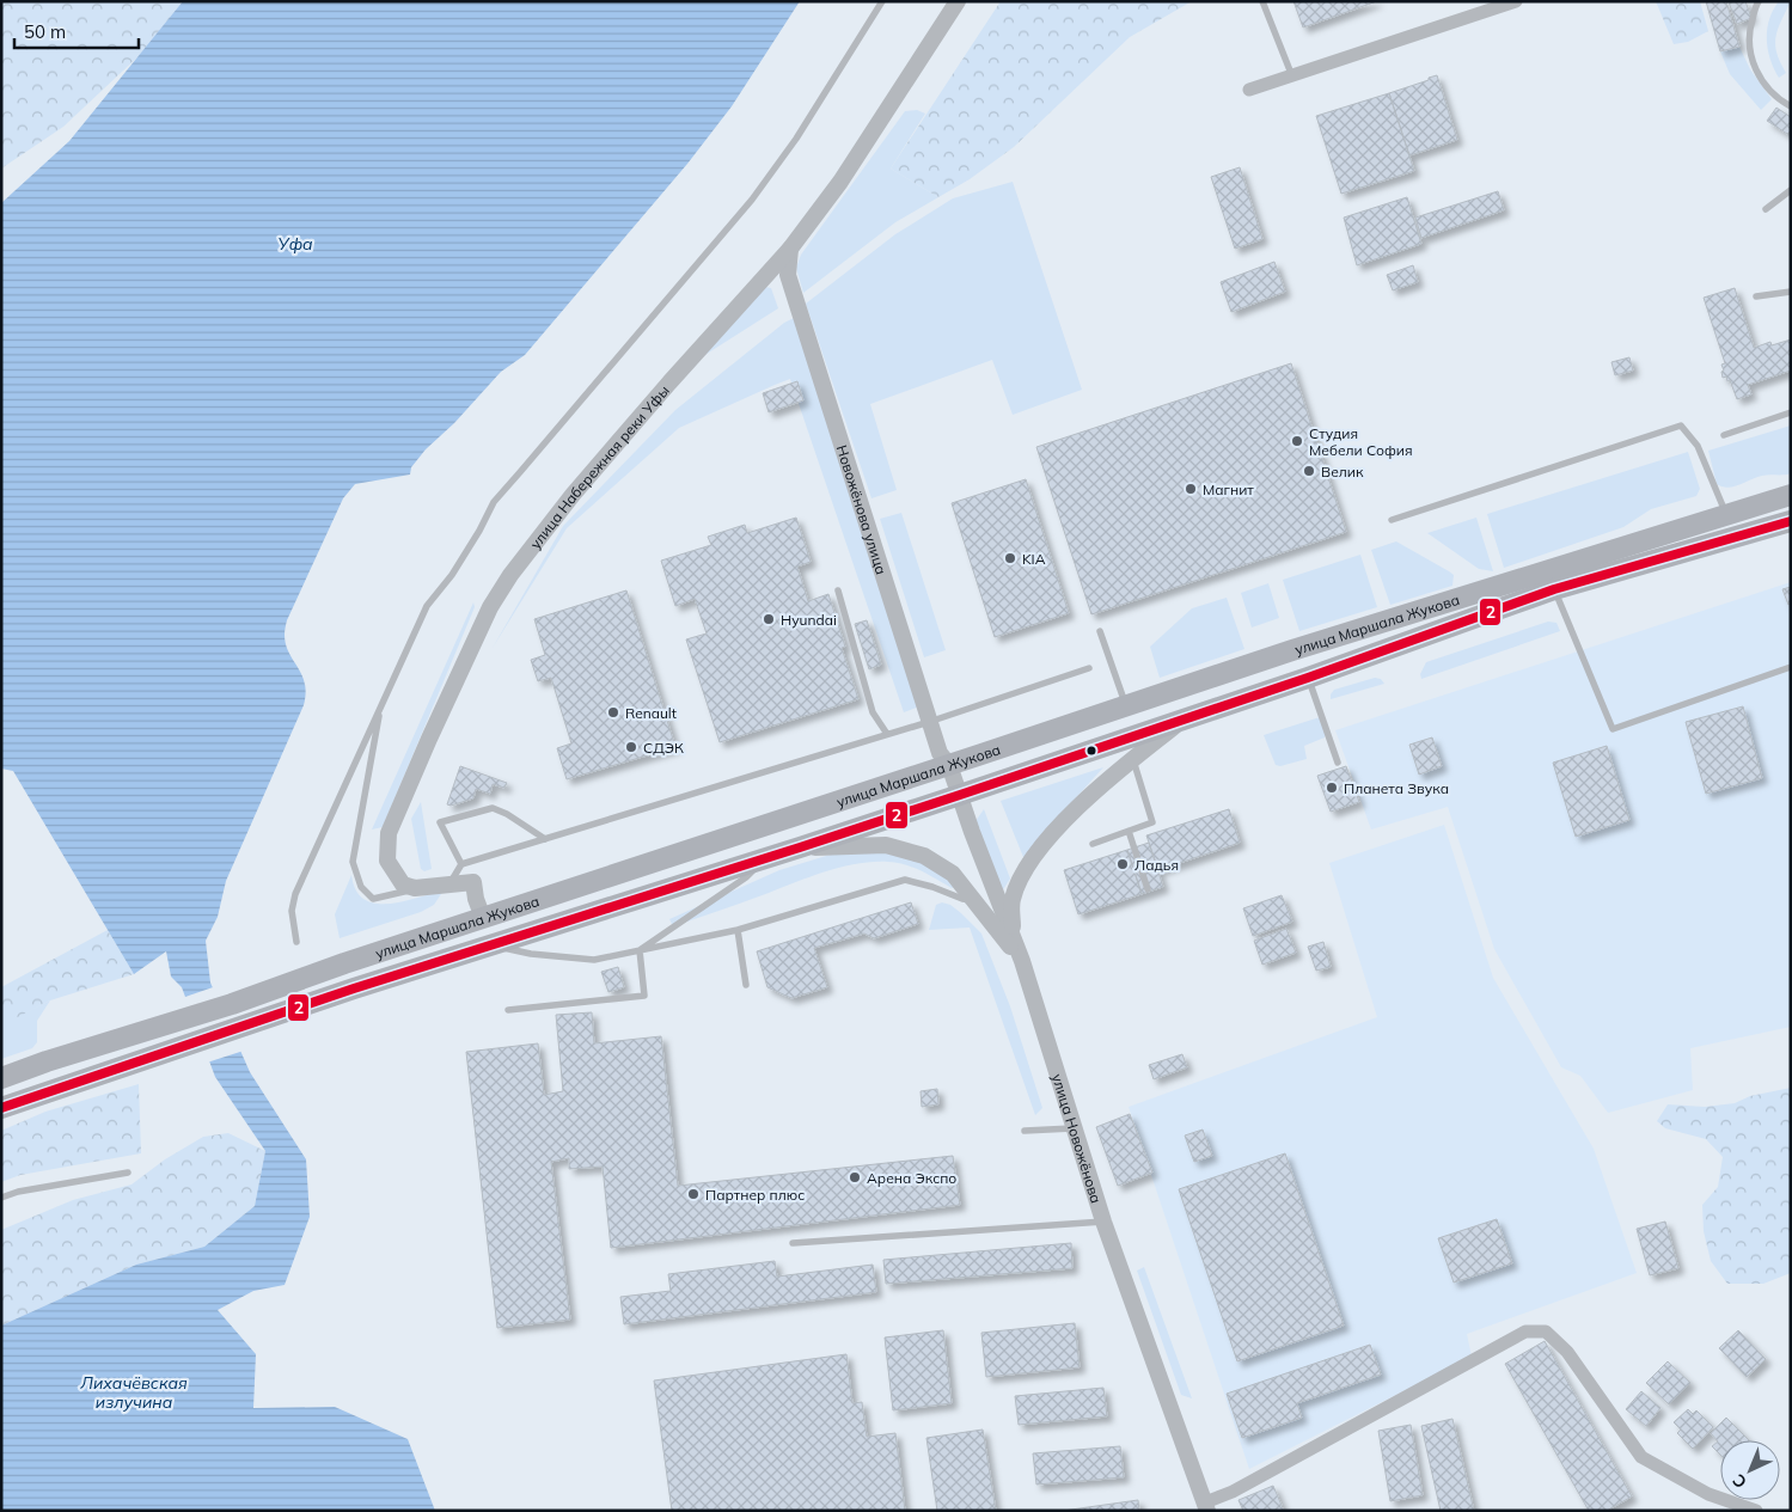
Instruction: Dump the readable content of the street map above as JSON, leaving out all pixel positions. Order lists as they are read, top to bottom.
{
  "streets": {
    "main road": ["улица Маршала Жукова"],
    "street": ["улица Набережная реки Уфы", "Новожёнова улица", "улица Новожёнова"]
  },
  "crossings": [
    ["улица Набережная реки Уфы", "Новожёнова улица"],
    ["Новожёнова улица", "улица Маршала Жукова"],
    ["Новожёнова улица", "улица Новожёнова"],
    ["улица Маршала Жукова", "улица Новожёнова"]
  ],
  "water": ["Уфа", "Лихачёвская излучина"],
  "places": [
    "Студия Мебели София",
    "Велик",
    "Магнит",
    "KIA",
    "Hyundai",
    "Renault",
    "СДЭК",
    "Планета Звука",
    "Ладья",
    "Арена Экспо",
    "Партнер плюс"
  ],
  "lines": ["transit line 2"],
  "scale_bar": "50 m",
  "north": "bottom left"
}
